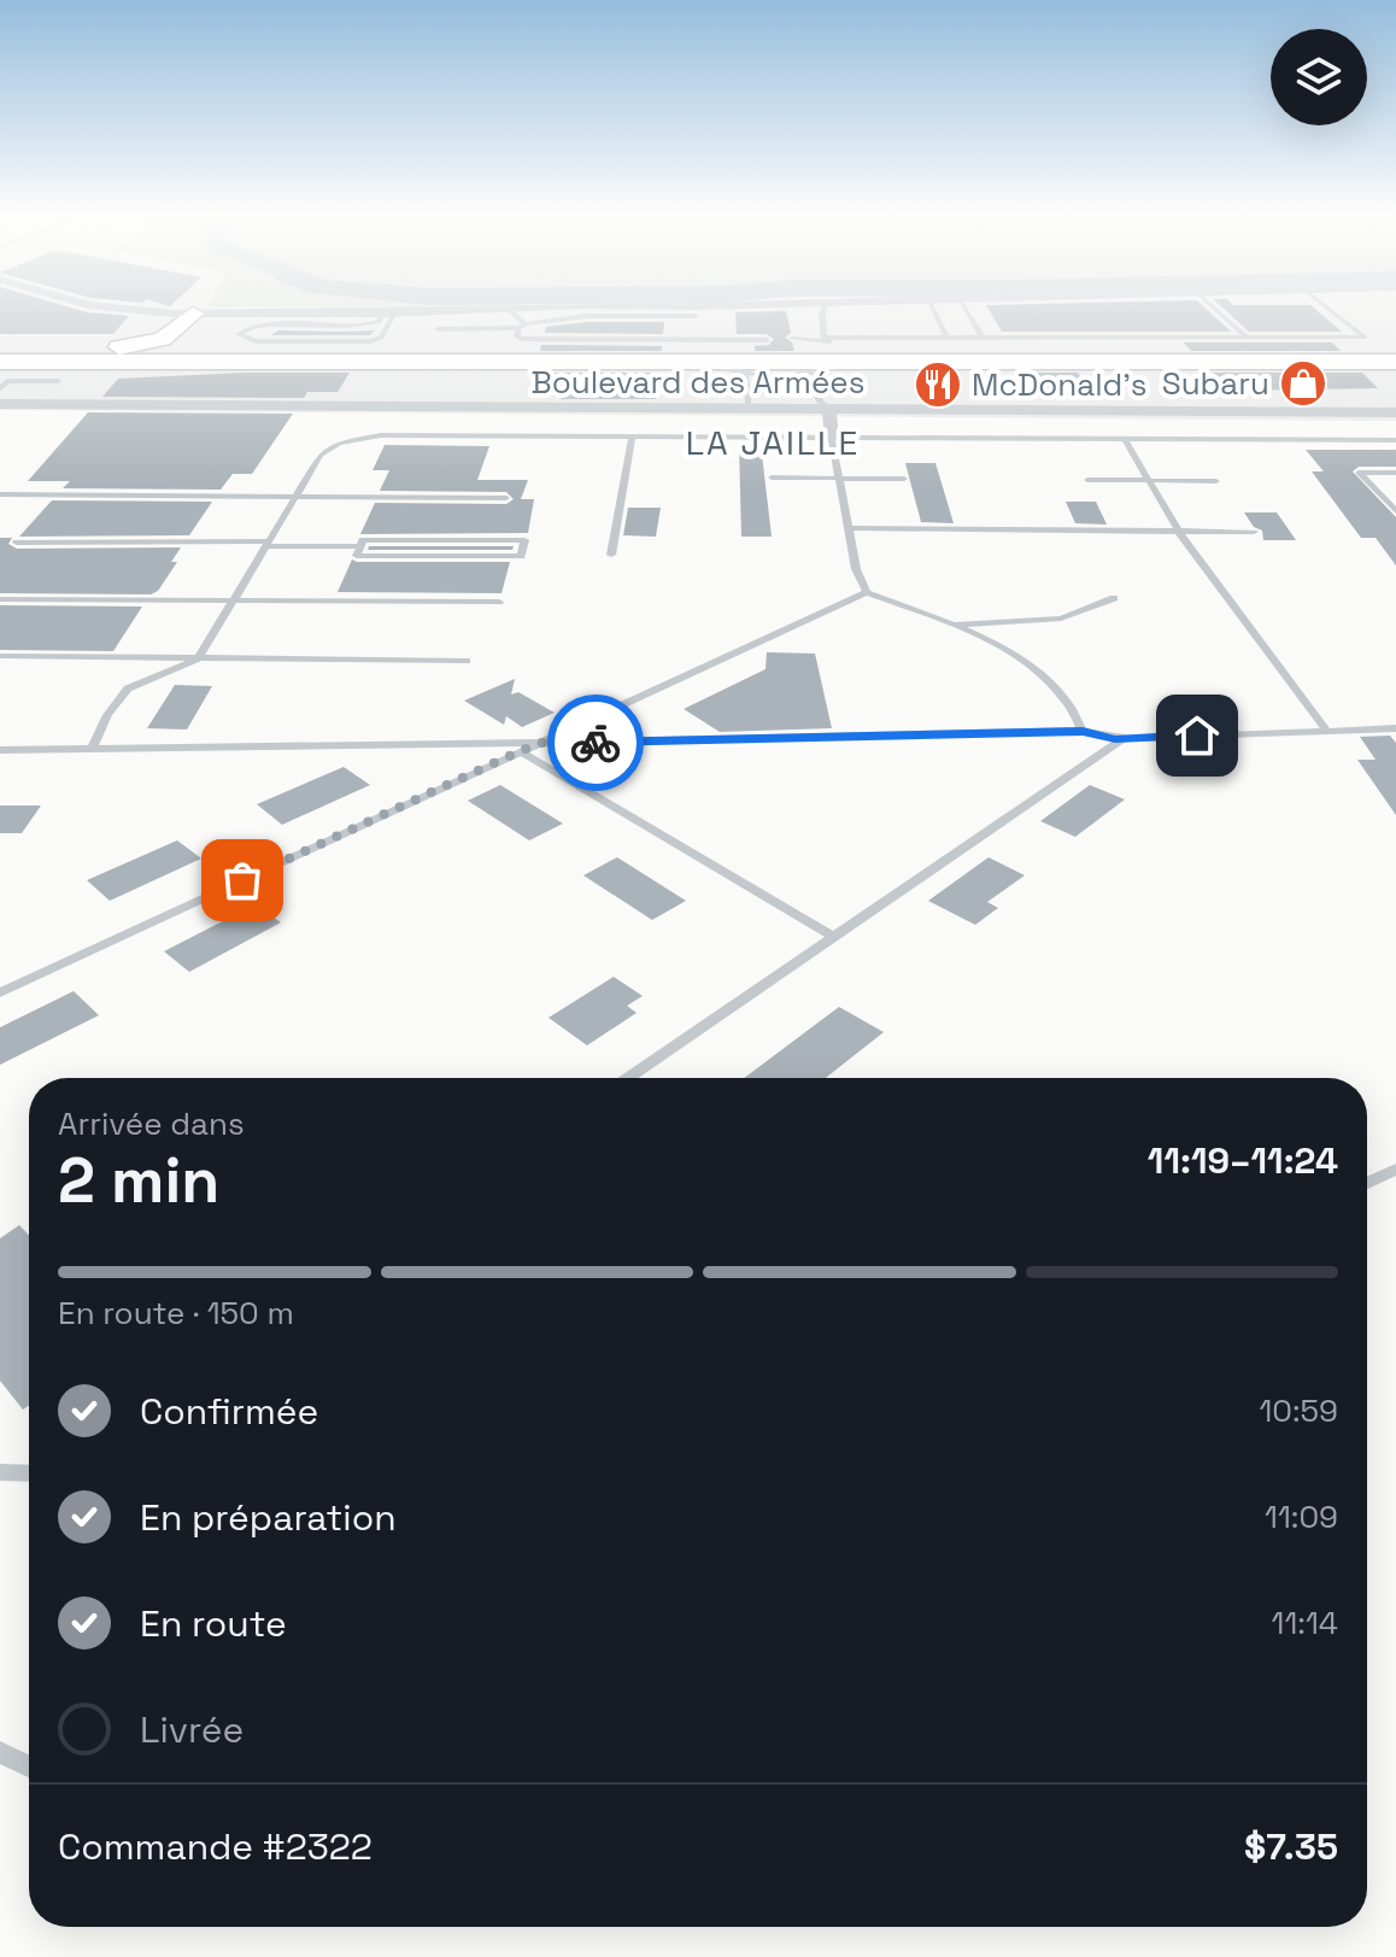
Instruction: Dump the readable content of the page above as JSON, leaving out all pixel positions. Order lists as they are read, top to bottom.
{
  "streets": {
    "street": ["Boulevard des Armées"]
  },
  "districts": ["LA JAILLE"],
  "places": {
    "shop": ["Subaru"],
    "restaurant": ["McDonald's"]
  },
  "page": {
    "heading": ["2 min", "Arrivée dans", "11:19–11:24"],
    "panel": ["Commande #2322", "$7.35"],
    "bar": "En route · 150 m",
    "list": [
      ["Confirmée", "10:59"],
      ["En préparation", "11:09"],
      ["En route", "11:14"],
      "Livrée"
    ]
  }
}
